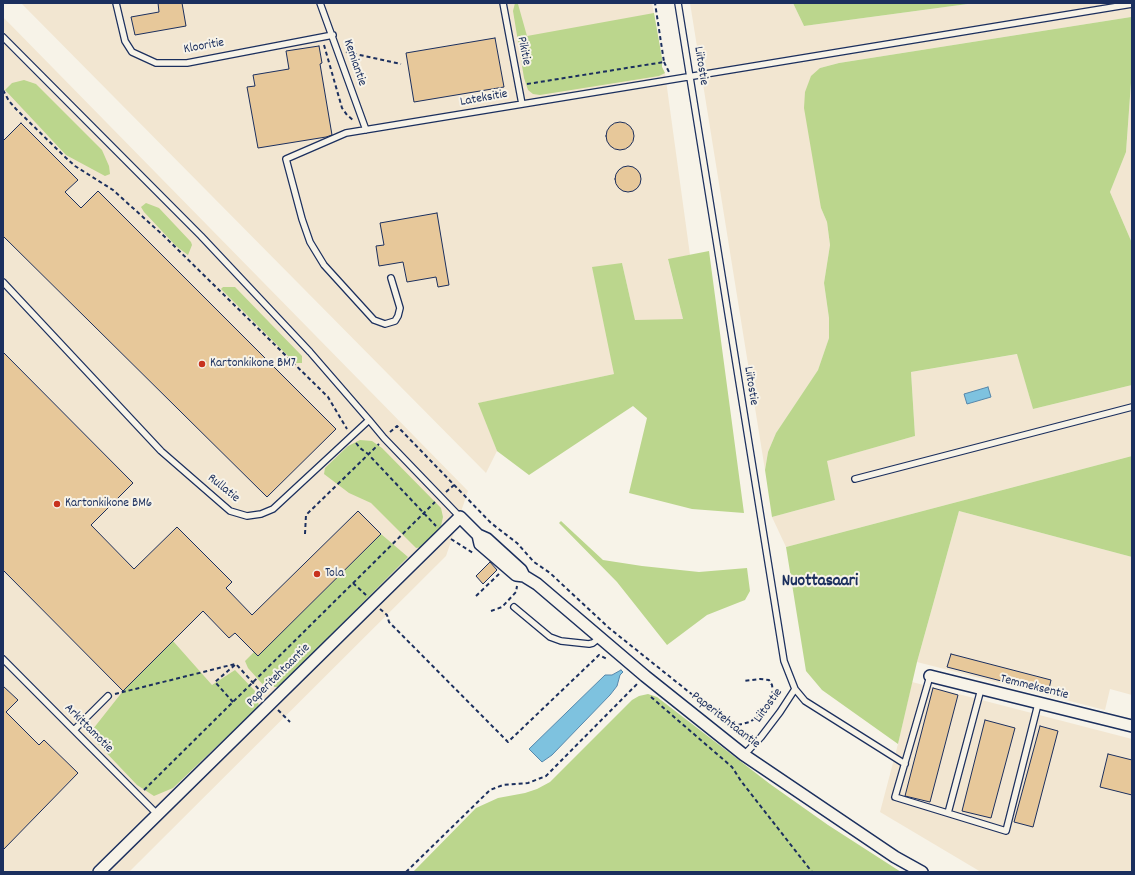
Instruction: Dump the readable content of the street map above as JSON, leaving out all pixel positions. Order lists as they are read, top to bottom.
{
  "streets": {
    "street": ["Paperitehtaantie", "Temmeksentie"],
    "lane": [
      "Klooritie",
      "Pikitie",
      "Kemiantie",
      "Liitostie",
      "Lateksitie",
      "Rullatie",
      "Arkittamotie"
    ]
  },
  "crossings": [
    ["Klooritie", "Kemiantie"],
    ["Pikitie", "Lateksitie"],
    ["Kemiantie", "Lateksitie"],
    ["Liitostie", "Lateksitie"],
    ["Liitostie", "Paperitehtaantie"],
    ["Paperitehtaantie", "Arkittamotie"]
  ],
  "districts": ["Nuottasaari"],
  "places": ["Kartonkikone BM7", "Kartonkikone BM6", "Tola"]
}
